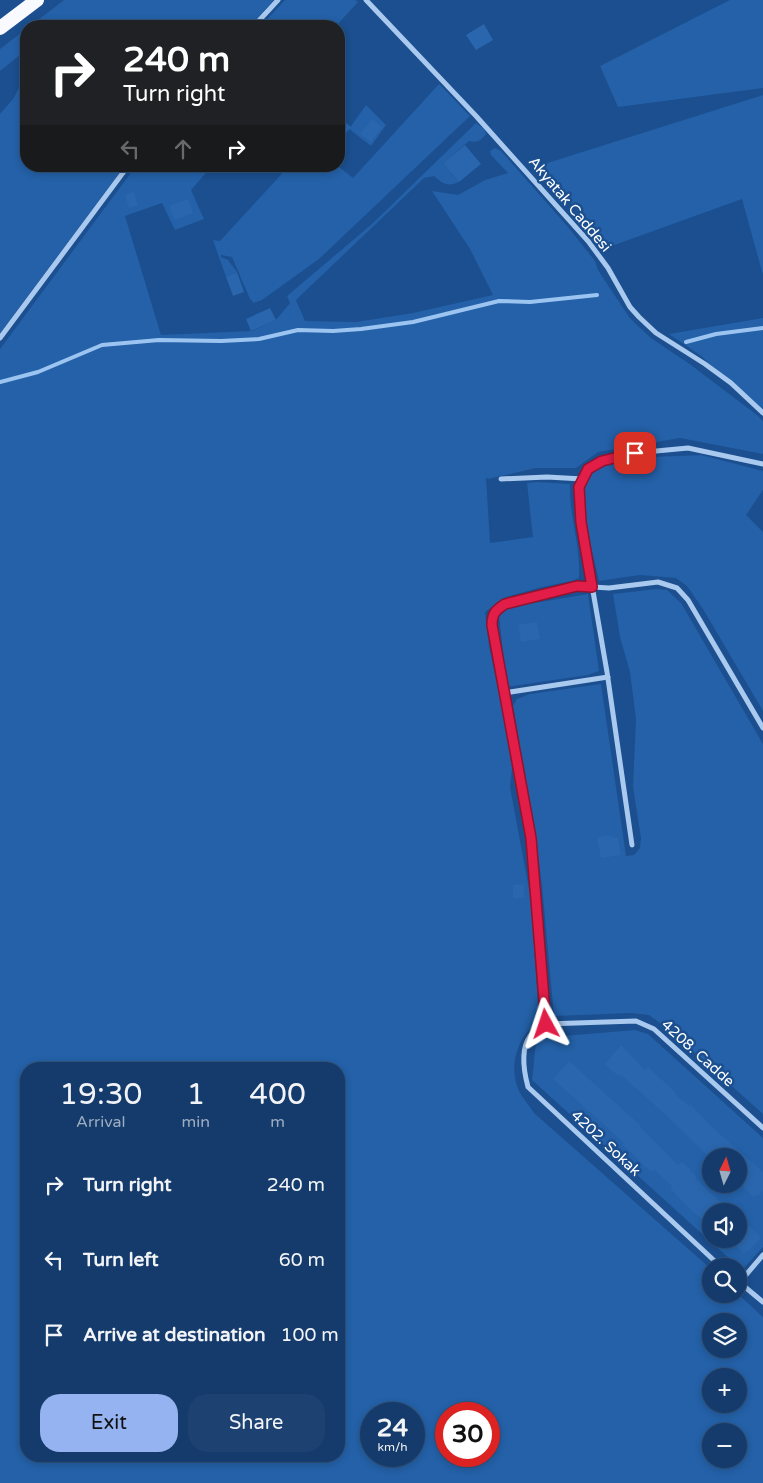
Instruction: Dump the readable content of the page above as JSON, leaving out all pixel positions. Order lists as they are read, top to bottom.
{
  "streets": {
    "street": ["Akyatak Caddesi", "4208. Cadde", "4202. Sokak"]
  },
  "crossings": [
    ["4208. Cadde", "4202. Sokak"]
  ],
  "north": "top",
  "page": {
    "turn": ["240 m", "Turn right"],
    "eta": [
      "19:30",
      "Arrival",
      "1",
      "min",
      "400",
      "m"
    ],
    "list": [
      {
        "name": "Turn right",
        "value": "240 m"
      },
      {
        "name": "Turn left",
        "value": "60 m"
      },
      {
        "name": "Arrive at destination",
        "value": "100 m"
      }
    ],
    "map_buttons": ["+", "−"],
    "buttons": ["Exit", "Share"],
    "speed": "24 km/h",
    "limit": "30"
  }
}
